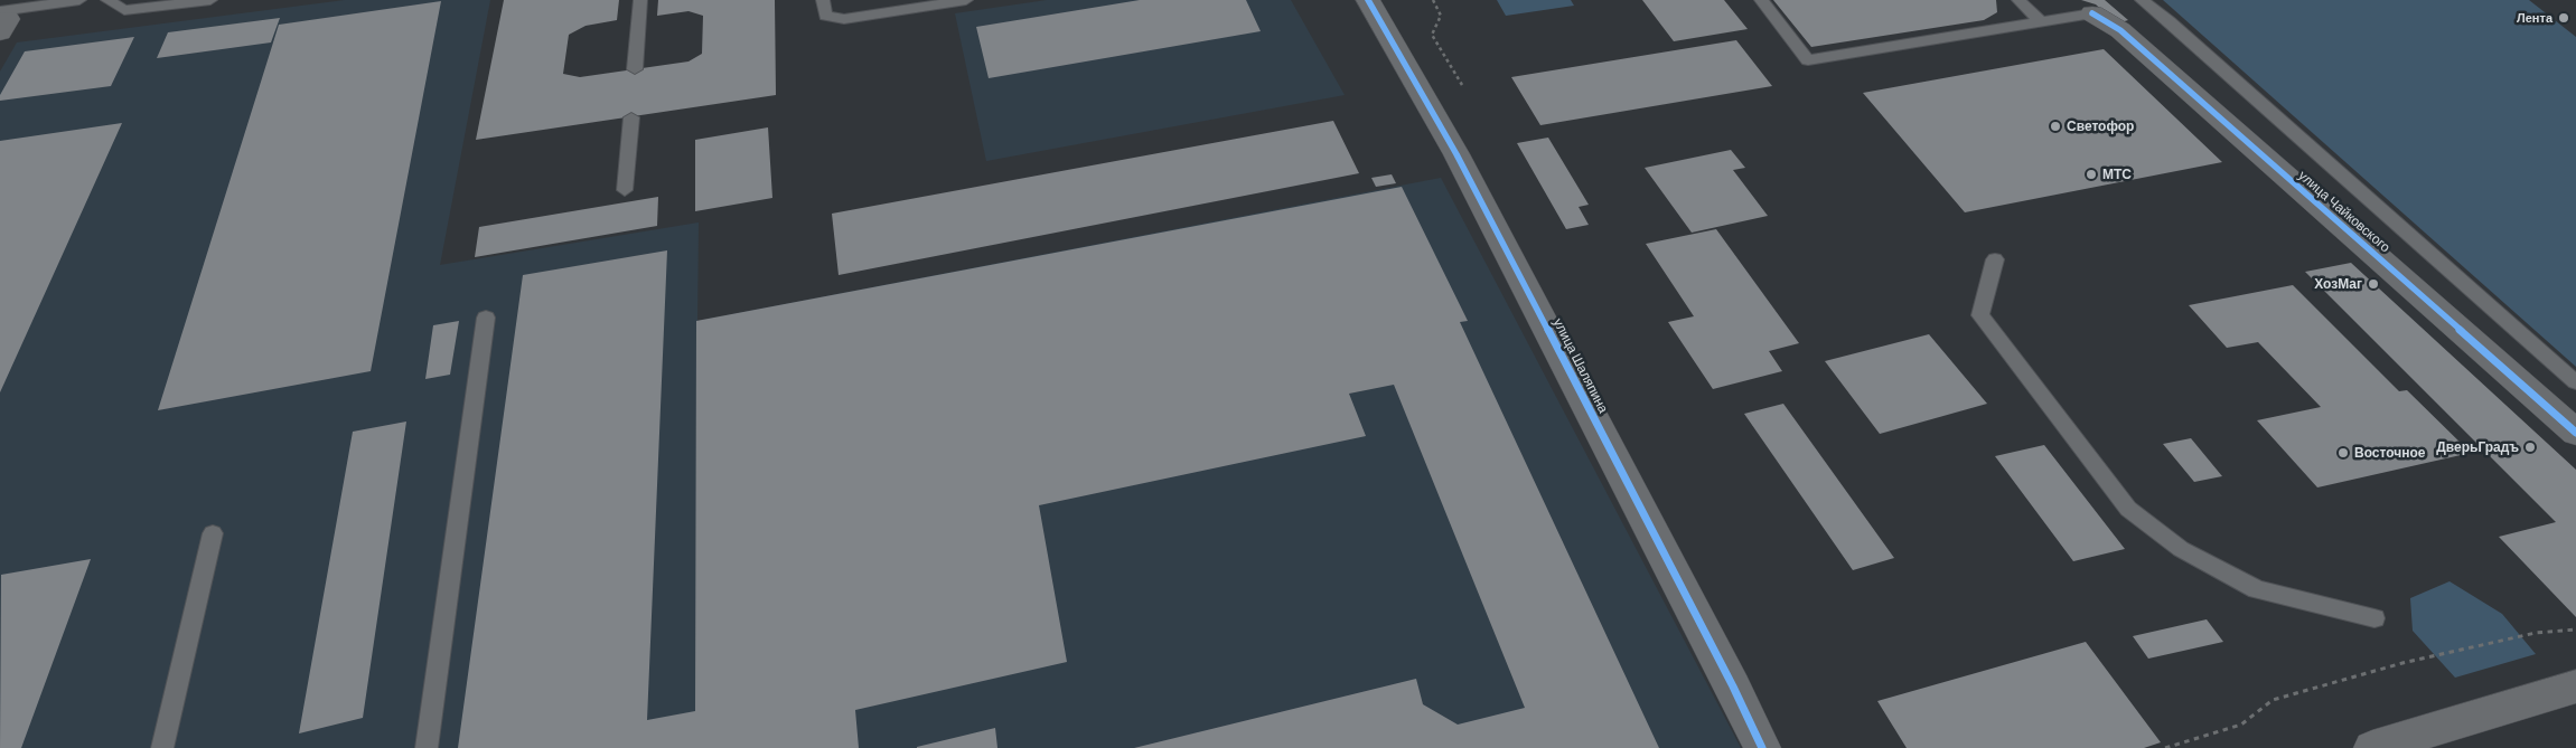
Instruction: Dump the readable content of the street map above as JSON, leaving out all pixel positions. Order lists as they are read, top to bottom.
{
  "streets": {
    "street": ["улица Чайковского", "улица Шаляпина"]
  },
  "places": [
    "Лента",
    "Светофор",
    "МТС",
    "ХозМаг",
    "ДверьГрадъ",
    "Восточное"
  ]
}
